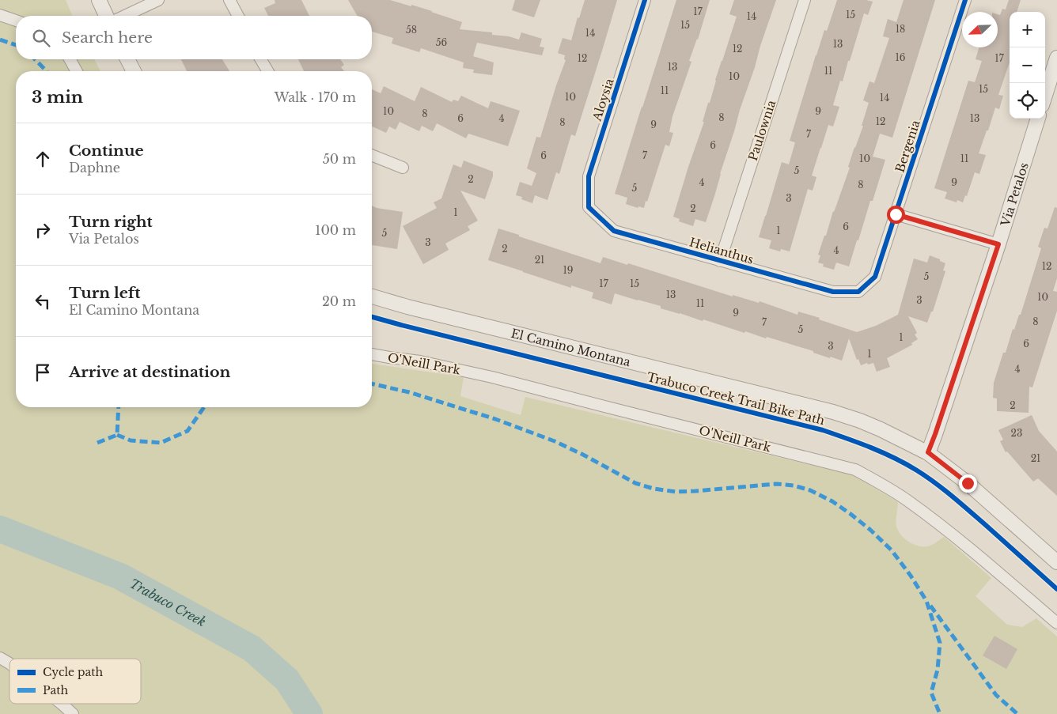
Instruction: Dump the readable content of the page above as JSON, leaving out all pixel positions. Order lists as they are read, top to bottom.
{
  "streets": {
    "street": [
      "Aloysia",
      "Paulownia",
      "Bergenia",
      "Via Petalos",
      "Helianthus",
      "El Camino Montana",
      "O'Neill Park"
    ],
    "cycle path": ["Trabuco Creek Trail Bike Path"]
  },
  "crossings": [
    ["Aloysia", "Helianthus"],
    ["Paulownia", "Helianthus"],
    ["Bergenia", "Helianthus"],
    ["Via Petalos", "El Camino Montana"]
  ],
  "water": ["Trabuco Creek"],
  "house_numbers": [
    "17",
    "15",
    "14",
    "15",
    "18",
    "58",
    "14",
    "56",
    "13",
    "12",
    "16",
    "12",
    "17",
    "13",
    "11",
    "10",
    "15",
    "11",
    "10",
    "14",
    "10",
    "9",
    "8",
    "8",
    "6",
    "4",
    "13",
    "12",
    "8",
    "9",
    "7",
    "6",
    "6",
    "7",
    "10",
    "11",
    "5",
    "2",
    "4",
    "9",
    "8",
    "5",
    "3",
    "2",
    "1",
    "6",
    "1",
    "5",
    "3",
    "2",
    "4",
    "21",
    "12",
    "19",
    "5",
    "17",
    "15",
    "13",
    "10",
    "3",
    "11",
    "9",
    "8",
    "7",
    "5",
    "1",
    "6",
    "3",
    "1",
    "4",
    "2",
    "23",
    "21"
  ],
  "legend": ["Cycle path", "Path"],
  "north": "bottom left",
  "page": {
    "map_buttons": ["+", "−"],
    "search": "Search here",
    "heading": ["3 min", "Walk · 170 m"],
    "list": [
      ["Continue", "Daphne", "50 m"],
      ["Turn right", "Via Petalos", "100 m"],
      ["Turn left", "El Camino Montana", "20 m"],
      "Arrive at destination"
    ]
  }
}
